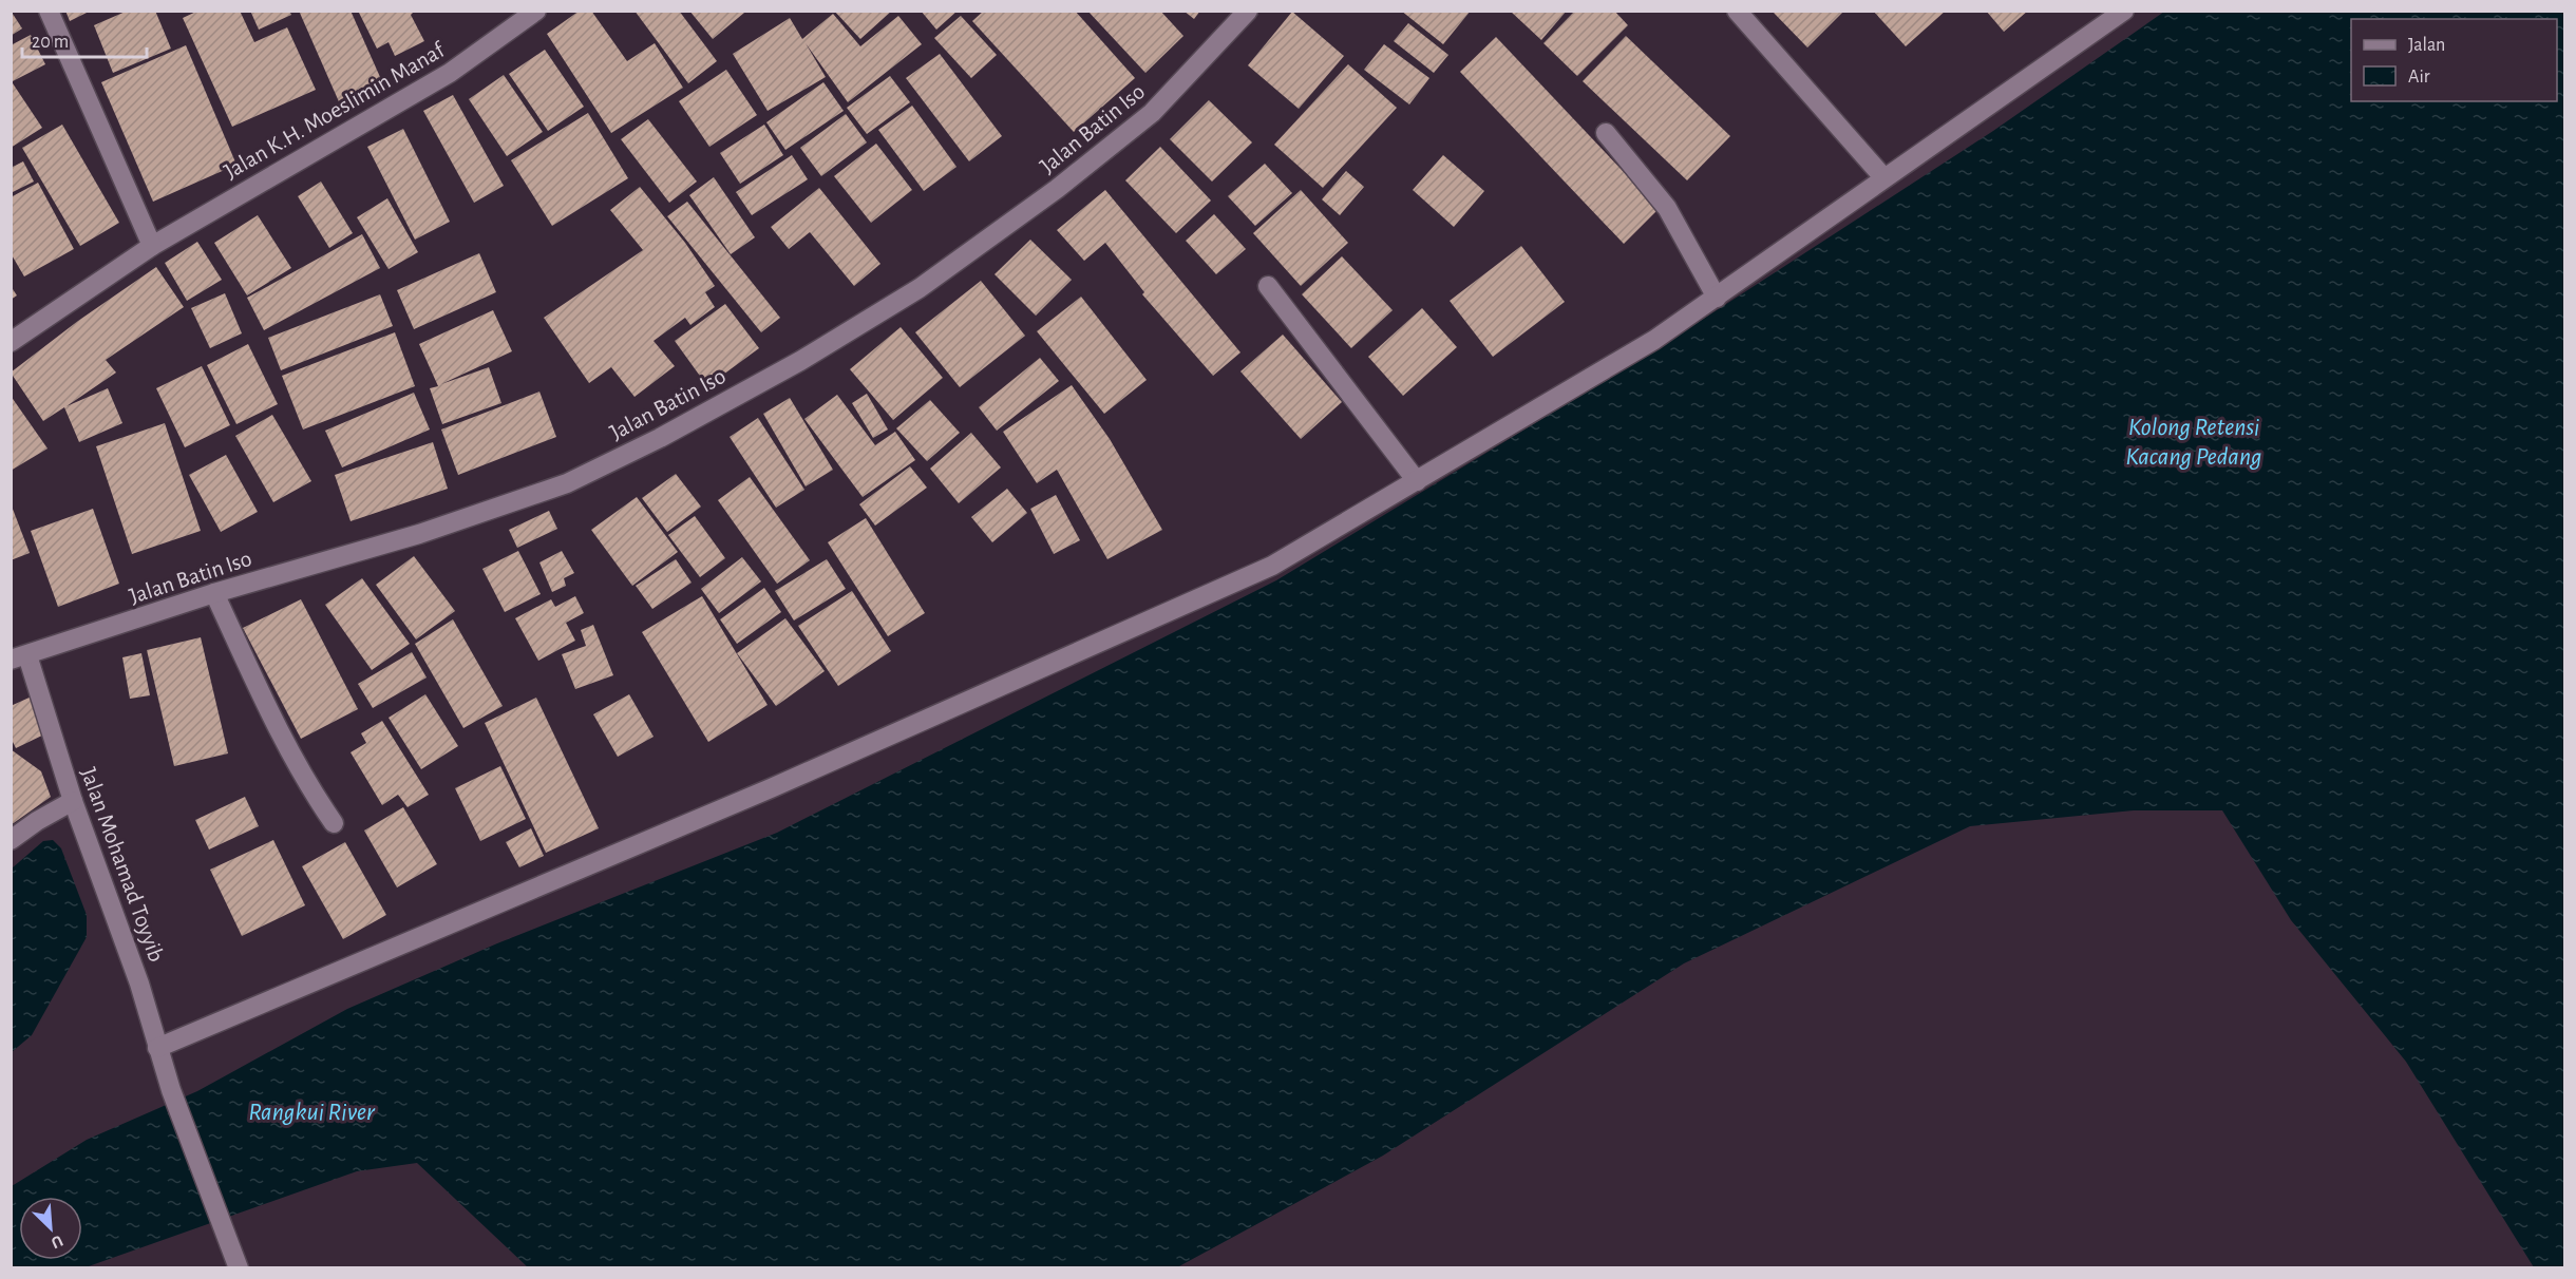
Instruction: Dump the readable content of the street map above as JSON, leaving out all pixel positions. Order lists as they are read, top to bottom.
{
  "streets": {
    "street": ["Jalan K.H. Moeslimin Manaf", "Jalan Batin Iso", "Jalan Mohamad Toyyib"]
  },
  "crossings": [
    ["Jalan Batin Iso", "Jalan Mohamad Toyyib"]
  ],
  "water": ["Kolong Retensi Kacang Pedang", "Rangkui River"],
  "legend": ["Jalan", "Air"],
  "scale_bar": "20 m",
  "north": "bottom right"
}
